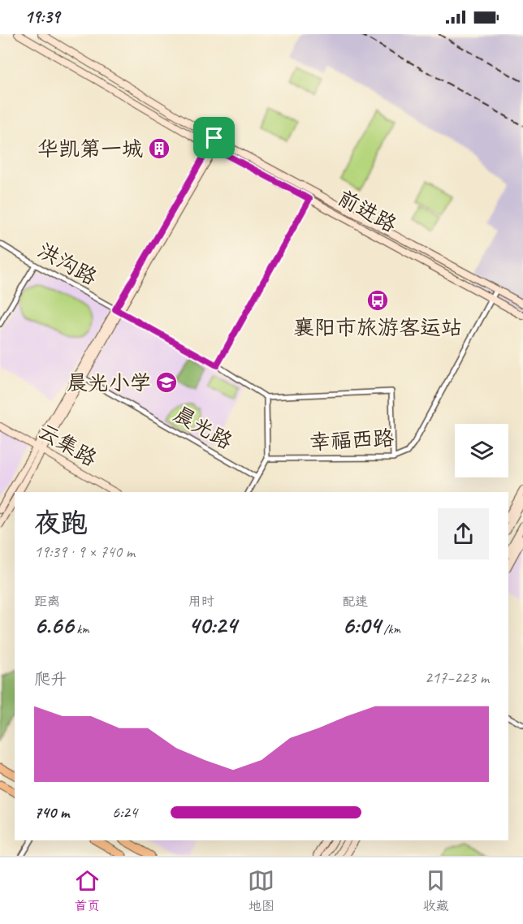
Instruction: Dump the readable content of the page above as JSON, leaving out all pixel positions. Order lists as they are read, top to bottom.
{
  "streets": {
    "main road": ["前进路", "云集路"],
    "street": ["洪沟路", "晨光路", "幸福西路"]
  },
  "crossings": [
    ["前进路", "幸福西路"]
  ],
  "places": {
    "building": ["华凯第一城"],
    "bus stop": ["襄阳市旅游客运站"],
    "school or university": ["晨光小学"]
  },
  "page": {
    "status": "19:39",
    "heading": ["夜跑", "19:39 · 9 × 740 m"],
    "stats": [
      ["距离", "6.66 km"],
      ["用时", "40:24"],
      ["配速", "6:04 /km"]
    ],
    "chart": ["爬升", "217–223 m"],
    "list": [
      {
        "name": "740 m",
        "note": "6:24"
      }
    ],
    "tabs": ["首页", "地图", "收藏"]
  }
}
